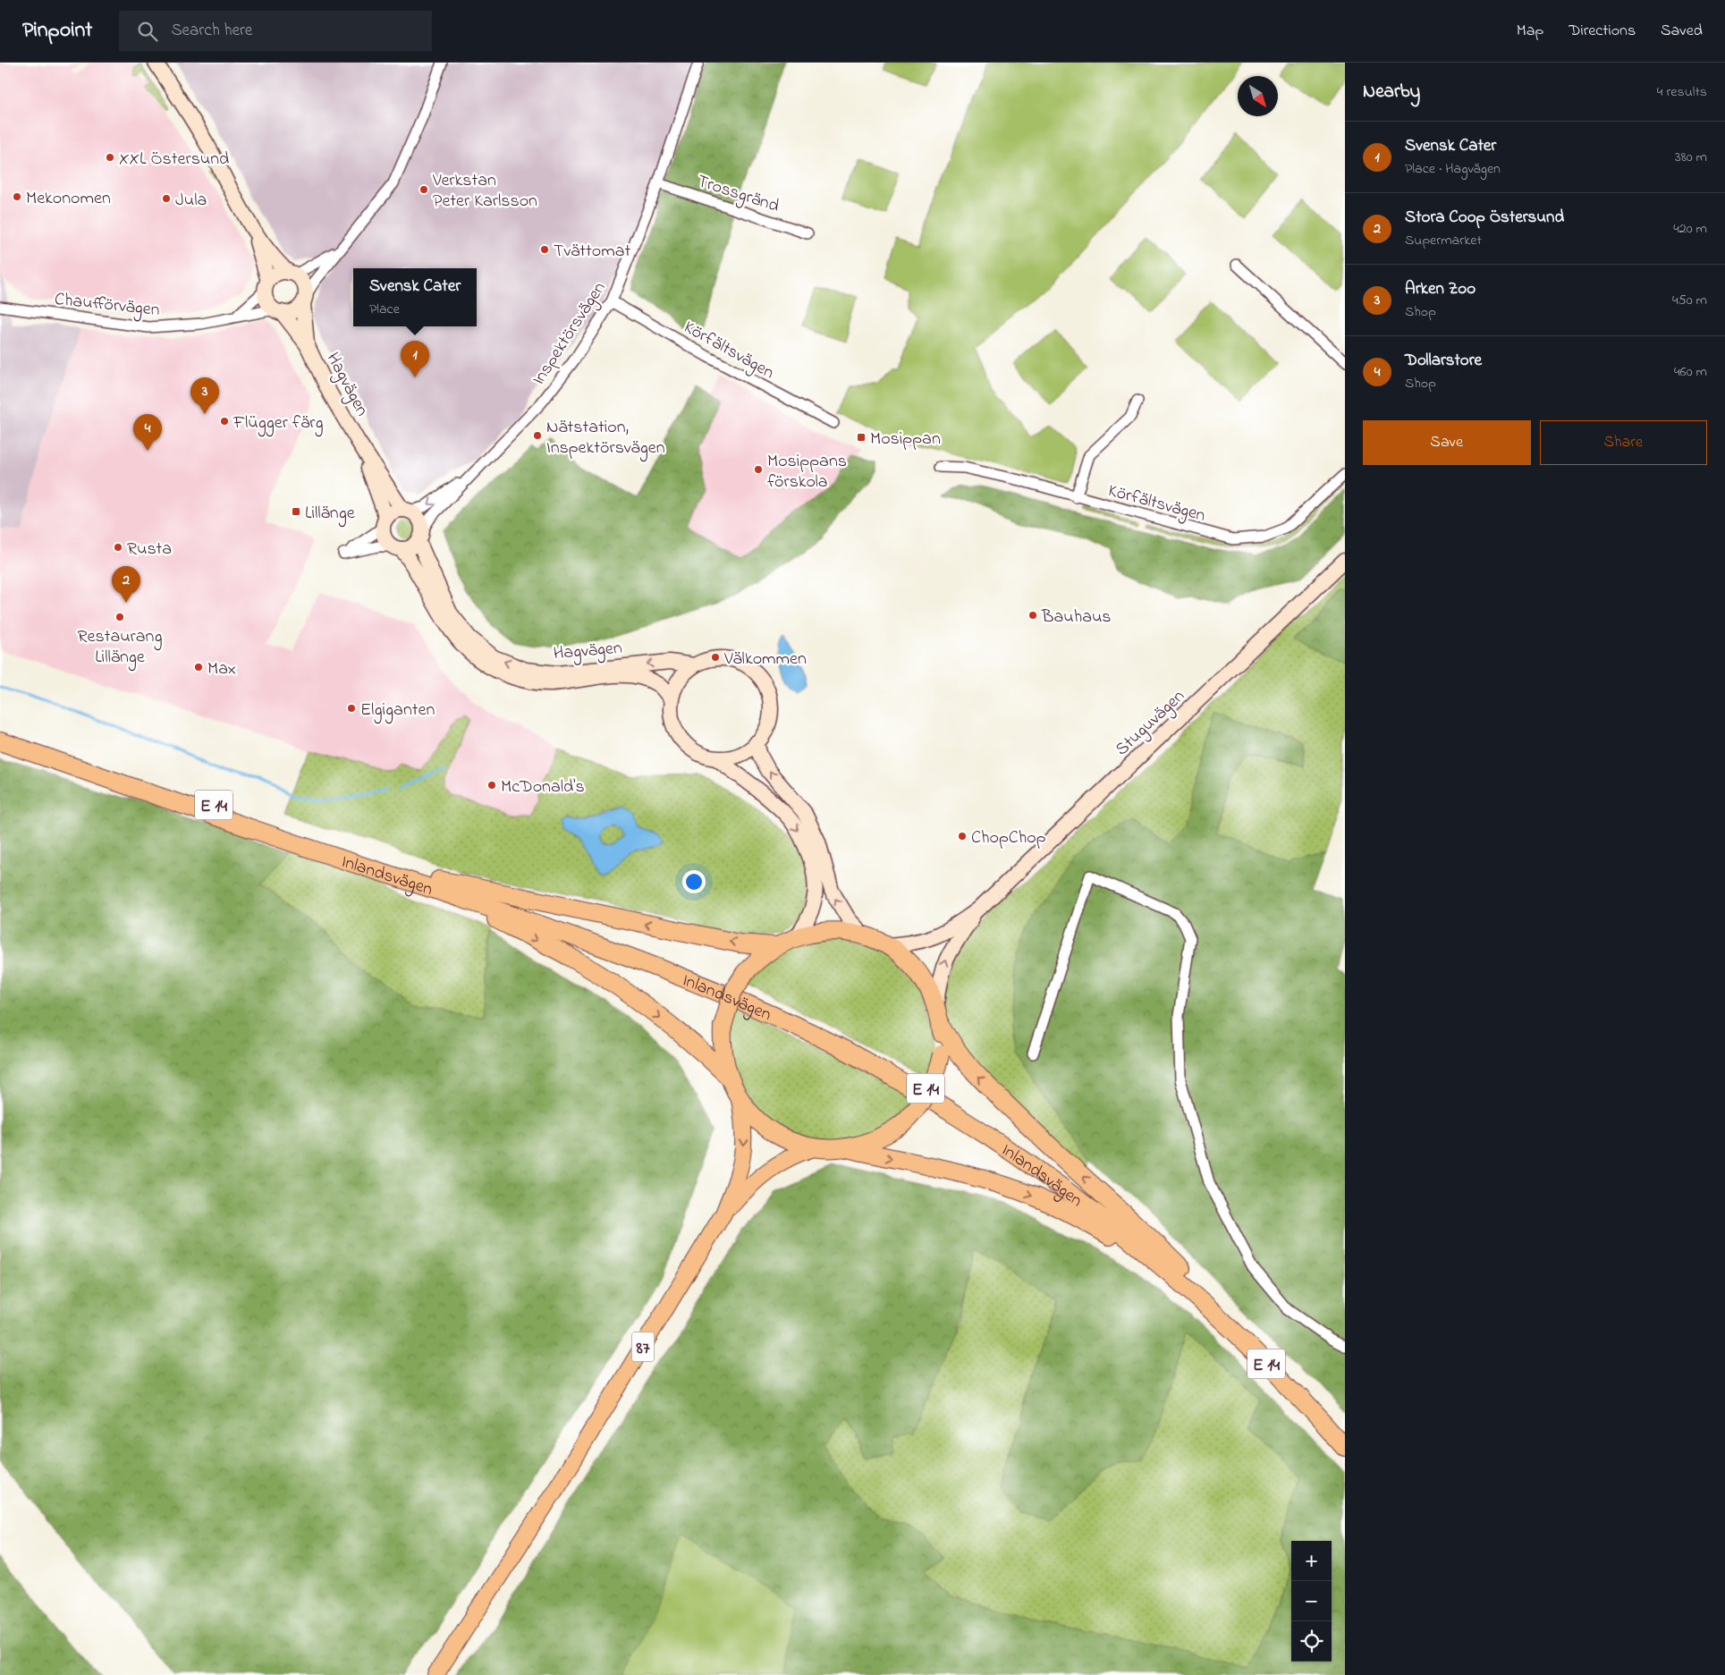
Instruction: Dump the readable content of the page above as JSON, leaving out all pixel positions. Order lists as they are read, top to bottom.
{
  "streets": {
    "highway": ["E 14", "Inlandsvägen"],
    "main road": ["87"],
    "street": [
      "Trossgränd",
      "Chaufförvägen",
      "Inspektörsvägen",
      "Körfältsvägen",
      "Hagvägen",
      "Stuguvägen"
    ]
  },
  "crossings": [
    ["Trossgränd", "Inspektörsvägen"],
    ["Chaufförvägen", "Hagvägen"],
    ["Inspektörsvägen", "Körfältsvägen"],
    ["Inspektörsvägen", "Hagvägen"]
  ],
  "places": {
    "other": [
      "XXL Östersund",
      "Verkstan Peter Karlsson",
      "Mekonomen",
      "Jula",
      "Tvättomat",
      "Flügger färg",
      "Nätstation, Inspektörsvägen",
      "Mosippans förskola",
      "Rusta",
      "Bauhaus",
      "Restaurang Lillänge",
      "Välkommen",
      "Max",
      "Elgiganten",
      "McDonald's",
      "ChopChop"
    ],
    "transit": ["Mosippan", "Lillänge"]
  },
  "north": "bottom right",
  "page": {
    "header": "Pinpoint",
    "search": "Search here",
    "nav": ["Map", "Directions", "Saved"],
    "heading": ["Nearby", "4 results"],
    "list": [
      {
        "mark": "1",
        "name": "Svensk Cater",
        "note": "Place · Hagvägen",
        "value": "380 m"
      },
      {
        "mark": "2",
        "name": "Stora Coop Östersund",
        "note": "Supermarket",
        "value": "420 m"
      },
      {
        "mark": "3",
        "name": "Arken Zoo",
        "note": "Shop",
        "value": "450 m"
      },
      {
        "mark": "4",
        "name": "Dollarstore",
        "note": "Shop",
        "value": "460 m"
      }
    ],
    "popup": ["Svensk Cater", "Place"],
    "pins": [
      "1",
      "3",
      "4",
      "2"
    ],
    "buttons": ["Save", "Share"],
    "map_buttons": ["+", "−"]
  }
}
